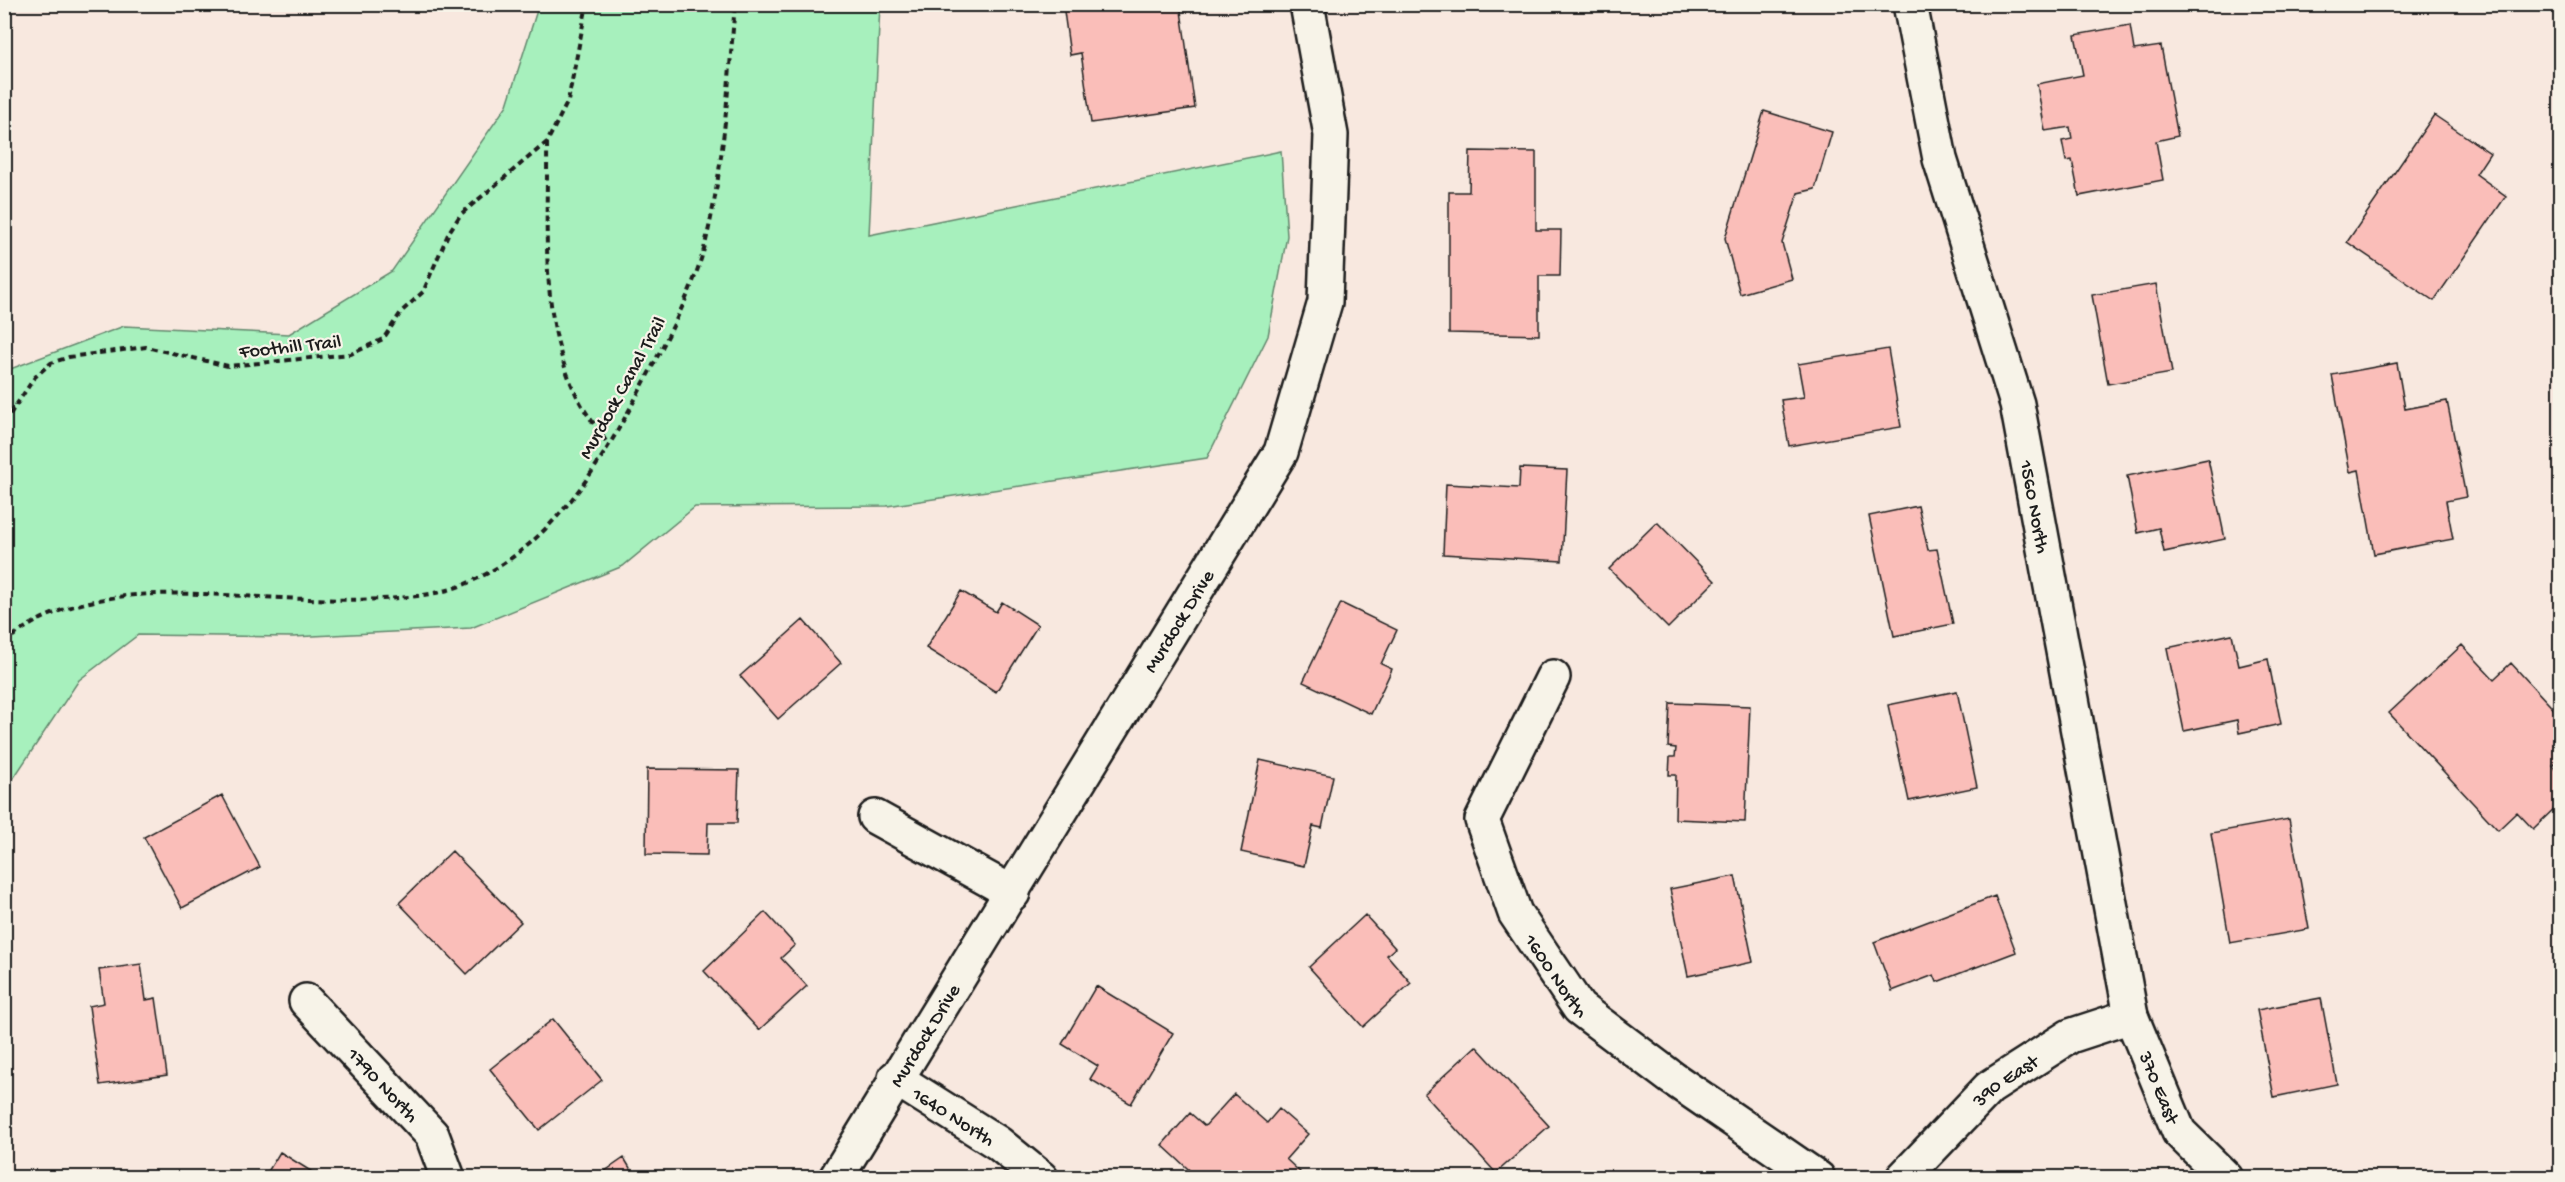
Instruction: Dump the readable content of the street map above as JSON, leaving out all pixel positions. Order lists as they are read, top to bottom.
{
  "streets": {
    "street": [
      "1560 North",
      "Murdock Drive",
      "1600 North",
      "390 East",
      "1790 North",
      "370 East",
      "1640 North"
    ],
    "path": ["Foothill Trail", "Murdock Canal Trail"]
  },
  "crossings": [
    ["1560 North", "390 East"],
    ["1560 North", "370 East"],
    ["Murdock Drive", "1640 North"],
    ["390 East", "370 East"]
  ]
}
